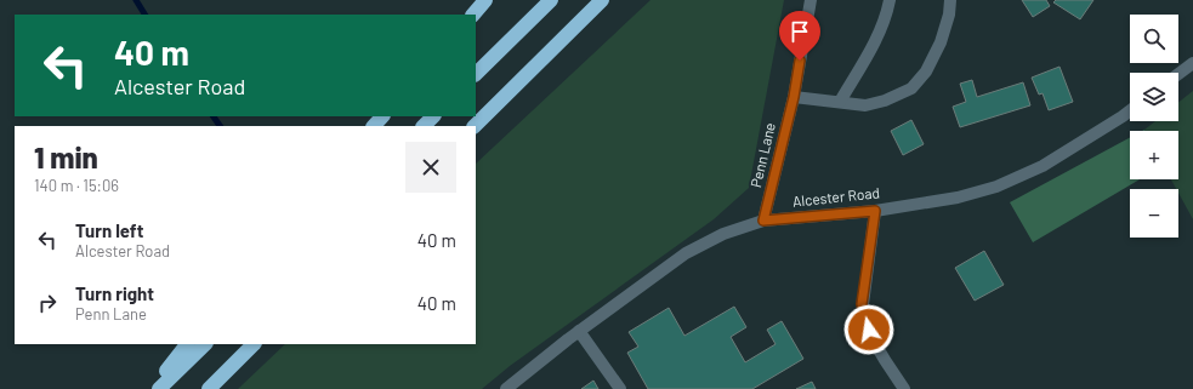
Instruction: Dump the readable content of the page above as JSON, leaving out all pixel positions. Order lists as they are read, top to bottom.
{
  "streets": {
    "street": ["Penn Lane", "Alcester Road"]
  },
  "crossings": [
    ["Penn Lane", "Alcester Road"]
  ],
  "page": {
    "map_buttons": ["+", "−"],
    "turn": ["40 m", "Alcester Road"],
    "heading": ["1 min", "140 m · 15:06"],
    "list": [
      {
        "name": "Turn left",
        "note": "Alcester Road",
        "value": "40 m"
      },
      {
        "name": "Turn right",
        "note": "Penn Lane",
        "value": "40 m"
      }
    ]
  }
}
